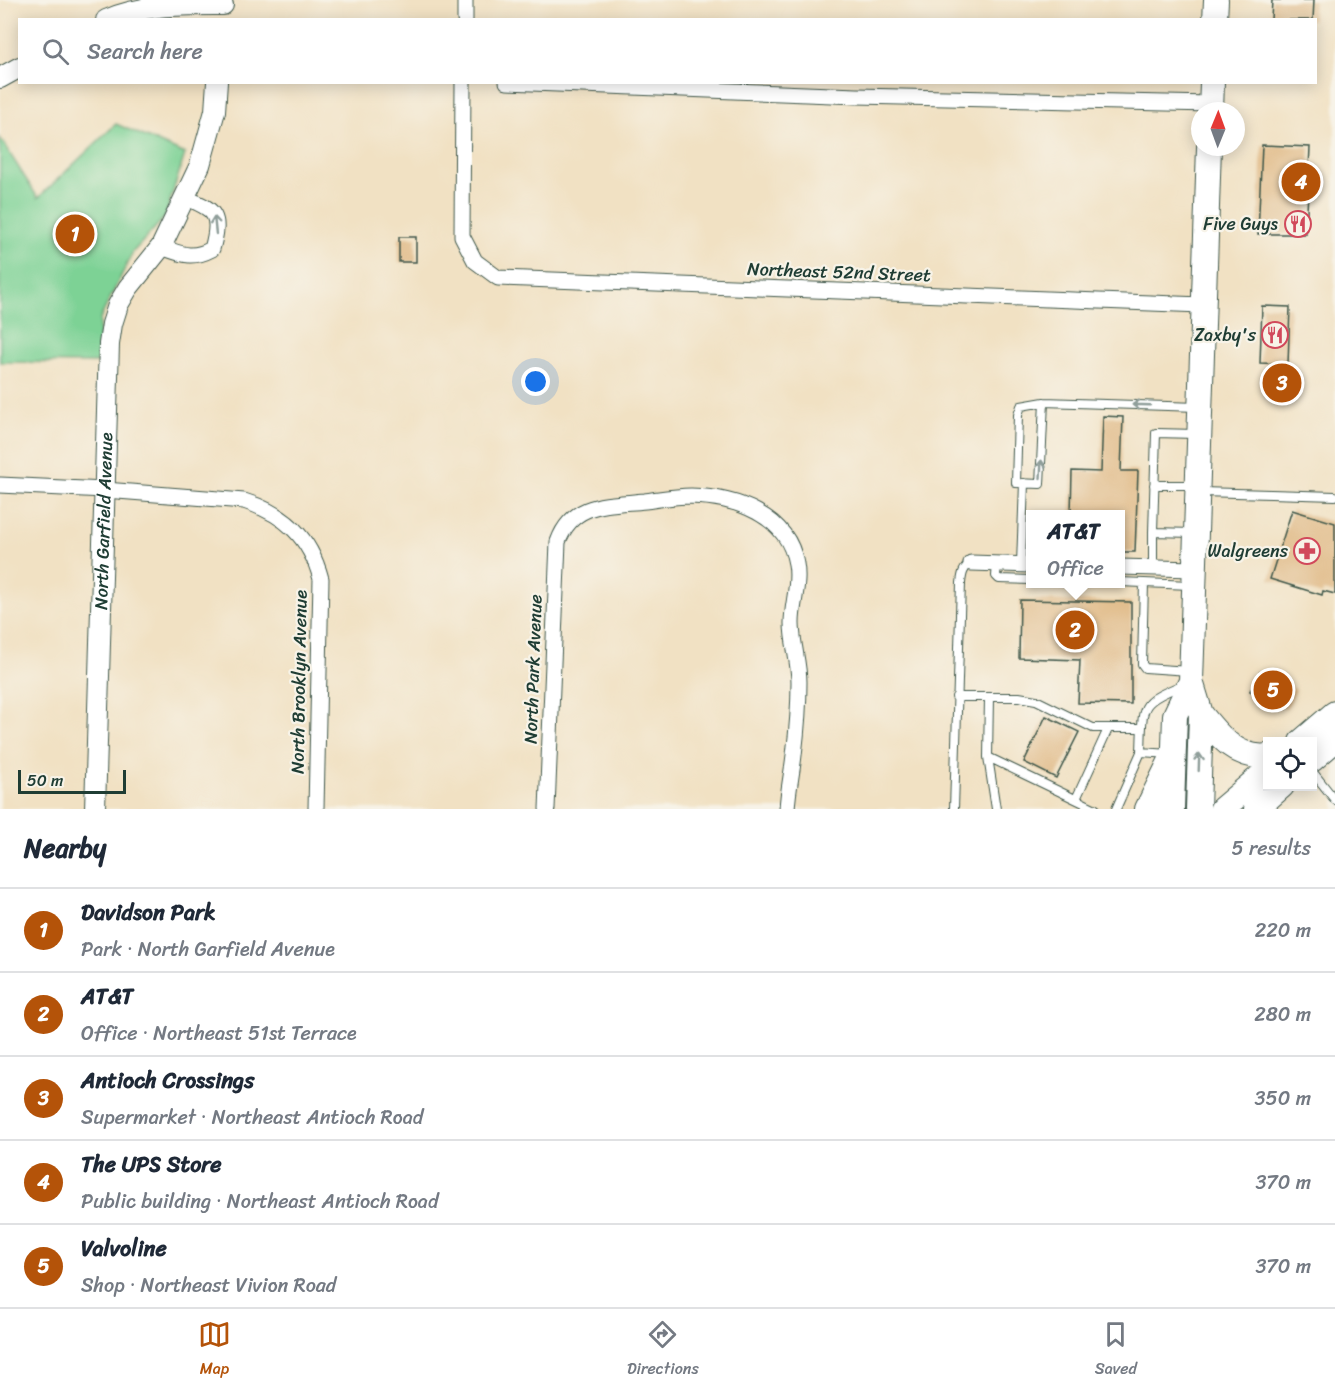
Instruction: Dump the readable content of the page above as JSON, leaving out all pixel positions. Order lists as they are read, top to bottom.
{
  "streets": {
    "street": [
      "Northeast 52nd Street",
      "North Garfield Avenue",
      "North Park Avenue",
      "North Brooklyn Avenue"
    ]
  },
  "crossings": [
    ["North Garfield Avenue", "North Brooklyn Avenue"]
  ],
  "places": {
    "restaurant": ["Five Guys", "Zaxby's"],
    "pharmacy": ["Walgreens"]
  },
  "scale_bar": "50 m",
  "north": "top",
  "page": {
    "search": "Search here",
    "pins": [
      "4",
      "1",
      "3",
      "2",
      "5"
    ],
    "popup": ["AT&T", "Office"],
    "scale": "50 m",
    "heading": ["Nearby", "5 results"],
    "list": [
      {
        "mark": "1",
        "name": "Davidson Park",
        "note": "Park · North Garfield Avenue",
        "value": "220 m"
      },
      {
        "mark": "2",
        "name": "AT&T",
        "note": "Office · Northeast 51st Terrace",
        "value": "280 m"
      },
      {
        "mark": "3",
        "name": "Antioch Crossings",
        "note": "Supermarket · Northeast Antioch Road",
        "value": "350 m"
      },
      {
        "mark": "4",
        "name": "The UPS Store",
        "note": "Public building · Northeast Antioch Road",
        "value": "370 m"
      },
      {
        "mark": "5",
        "name": "Valvoline",
        "note": "Shop · Northeast Vivion Road",
        "value": "370 m"
      }
    ],
    "nav": ["Map", "Directions", "Saved"]
  }
}
